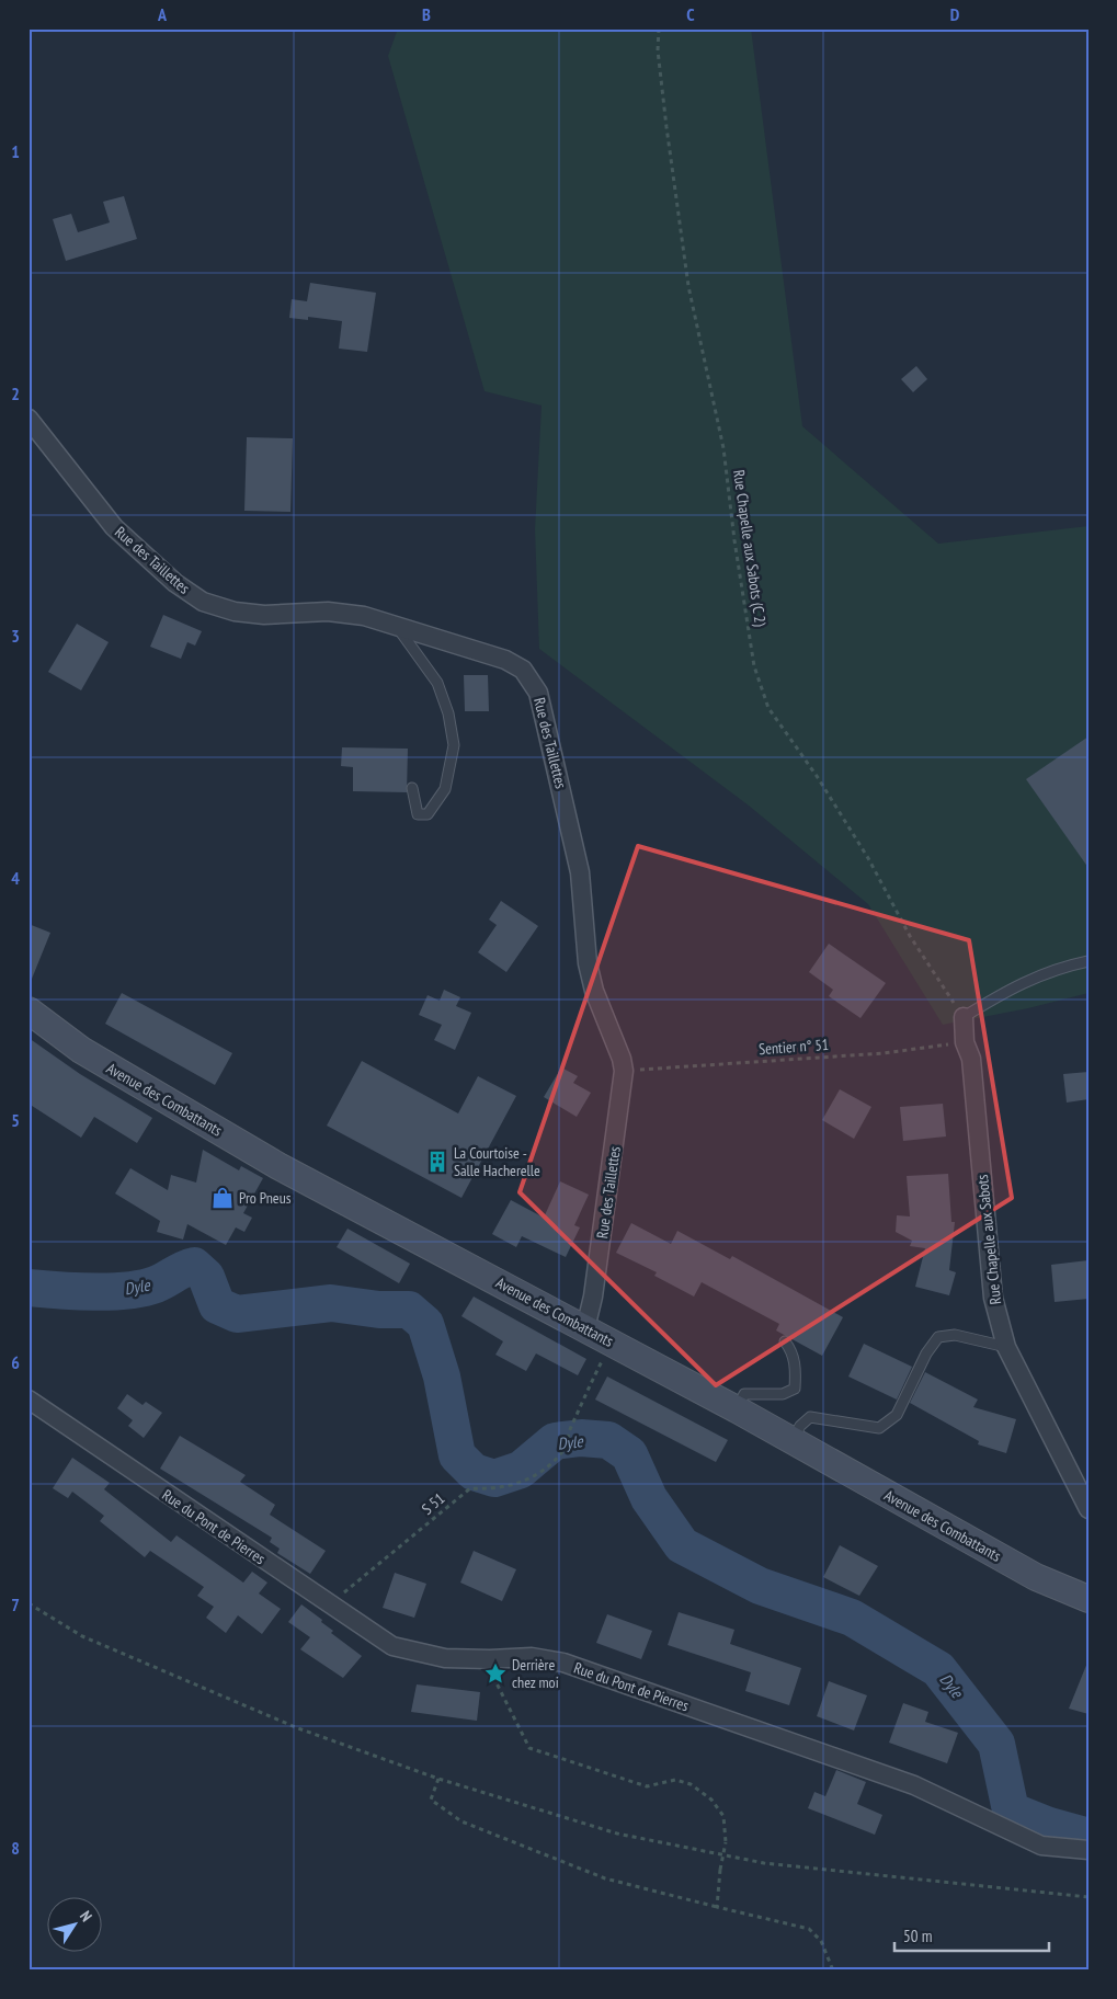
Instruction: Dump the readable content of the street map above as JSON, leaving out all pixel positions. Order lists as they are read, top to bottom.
{
  "streets": {
    "main road": ["Avenue des Combattants"],
    "street": ["Rue des Taillettes", "Rue Chapelle aux Sabots", "Rue du Pont de Pierres"],
    "path": ["Rue Chapelle aux Sabots (C 2)", "Sentier n° 51", "S 51"]
  },
  "crossings": [
    ["Rue Chapelle aux Sabots (C 2)", "Rue Chapelle aux Sabots"],
    ["Rue des Taillettes", "Sentier n° 51"],
    ["Rue des Taillettes", "Avenue des Combattants"],
    ["Sentier n° 51", "Rue Chapelle aux Sabots"],
    ["Avenue des Combattants", "S 51"],
    ["S 51", "Rue du Pont de Pierres"]
  ],
  "water": ["Dyle"],
  "places": {
    "building": ["La Courtoise - Salle Hacherelle"],
    "shop": ["Pro Pneus"],
    "place": ["Derrière chez moi"]
  },
  "scale_bar": "50 m",
  "north": "top right",
  "grid": {
    "columns": [
      "A",
      "B",
      "C",
      "D"
    ],
    "rows": [
      "1",
      "2",
      "3",
      "4",
      "5",
      "6",
      "7",
      "8"
    ]
  }
}
